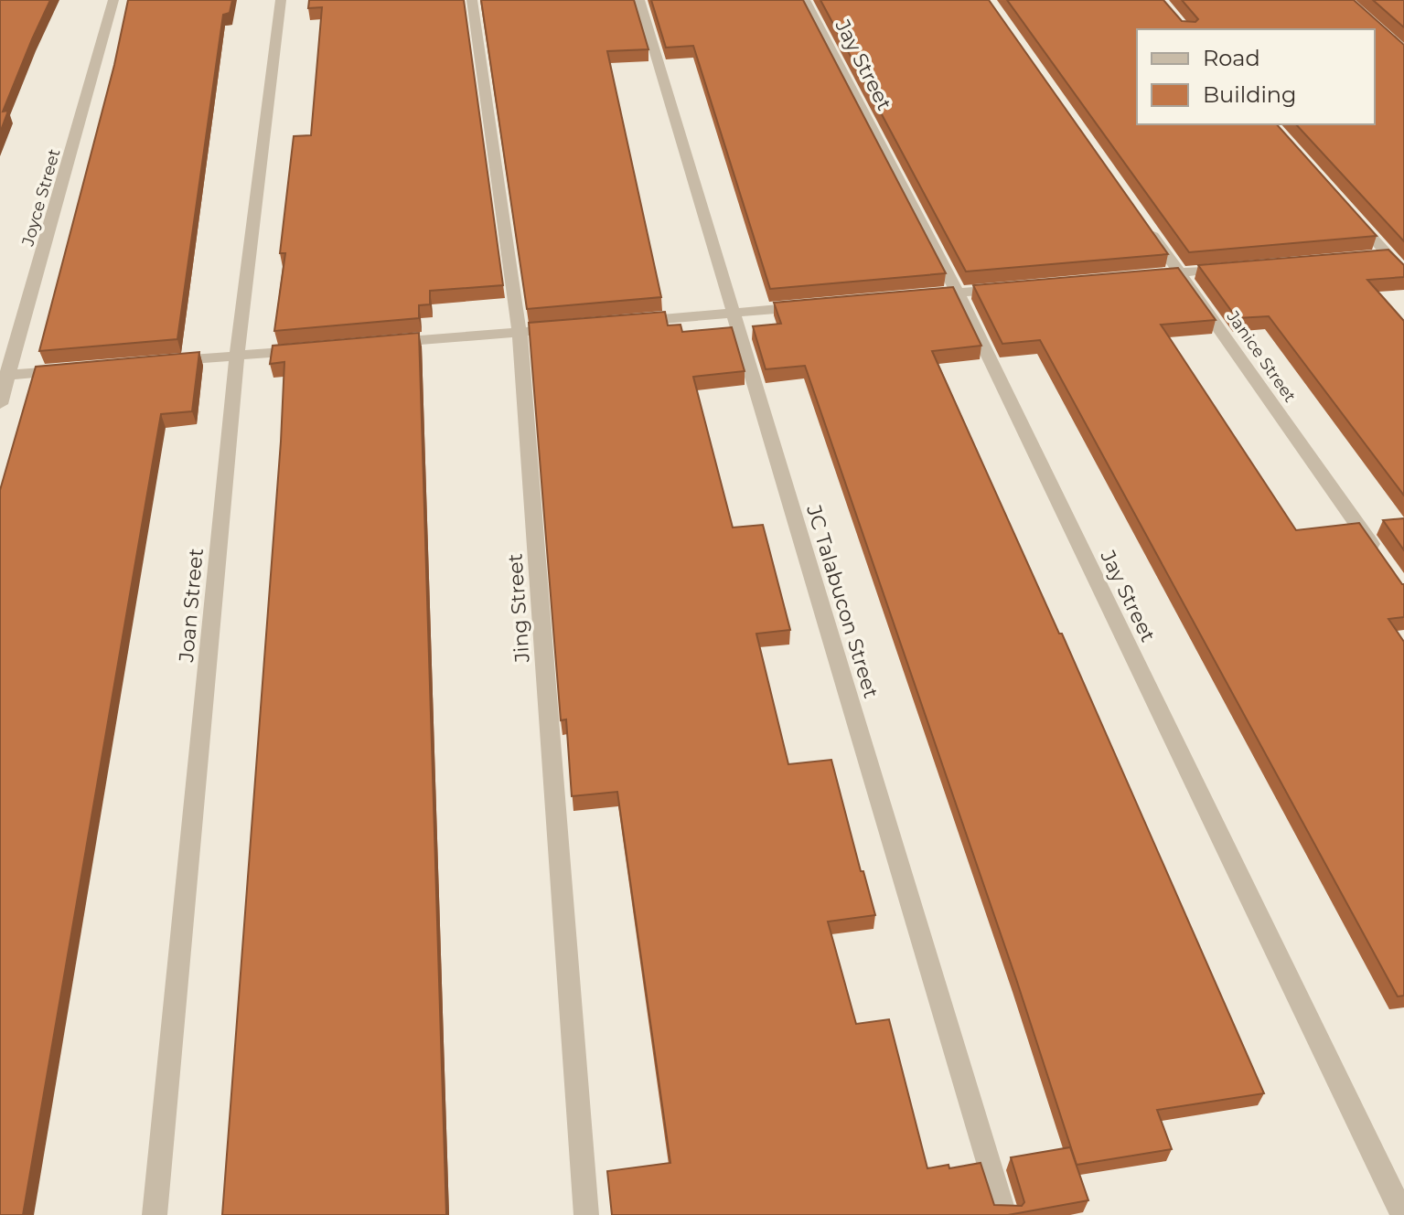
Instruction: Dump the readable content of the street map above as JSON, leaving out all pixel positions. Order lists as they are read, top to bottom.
{
  "streets": {
    "street": [
      "Jay Street",
      "Joyce Street",
      "Janice Street",
      "JC Talabucon Street",
      "Joan Street",
      "Jing Street"
    ]
  },
  "legend": ["Road", "Building"]
}
